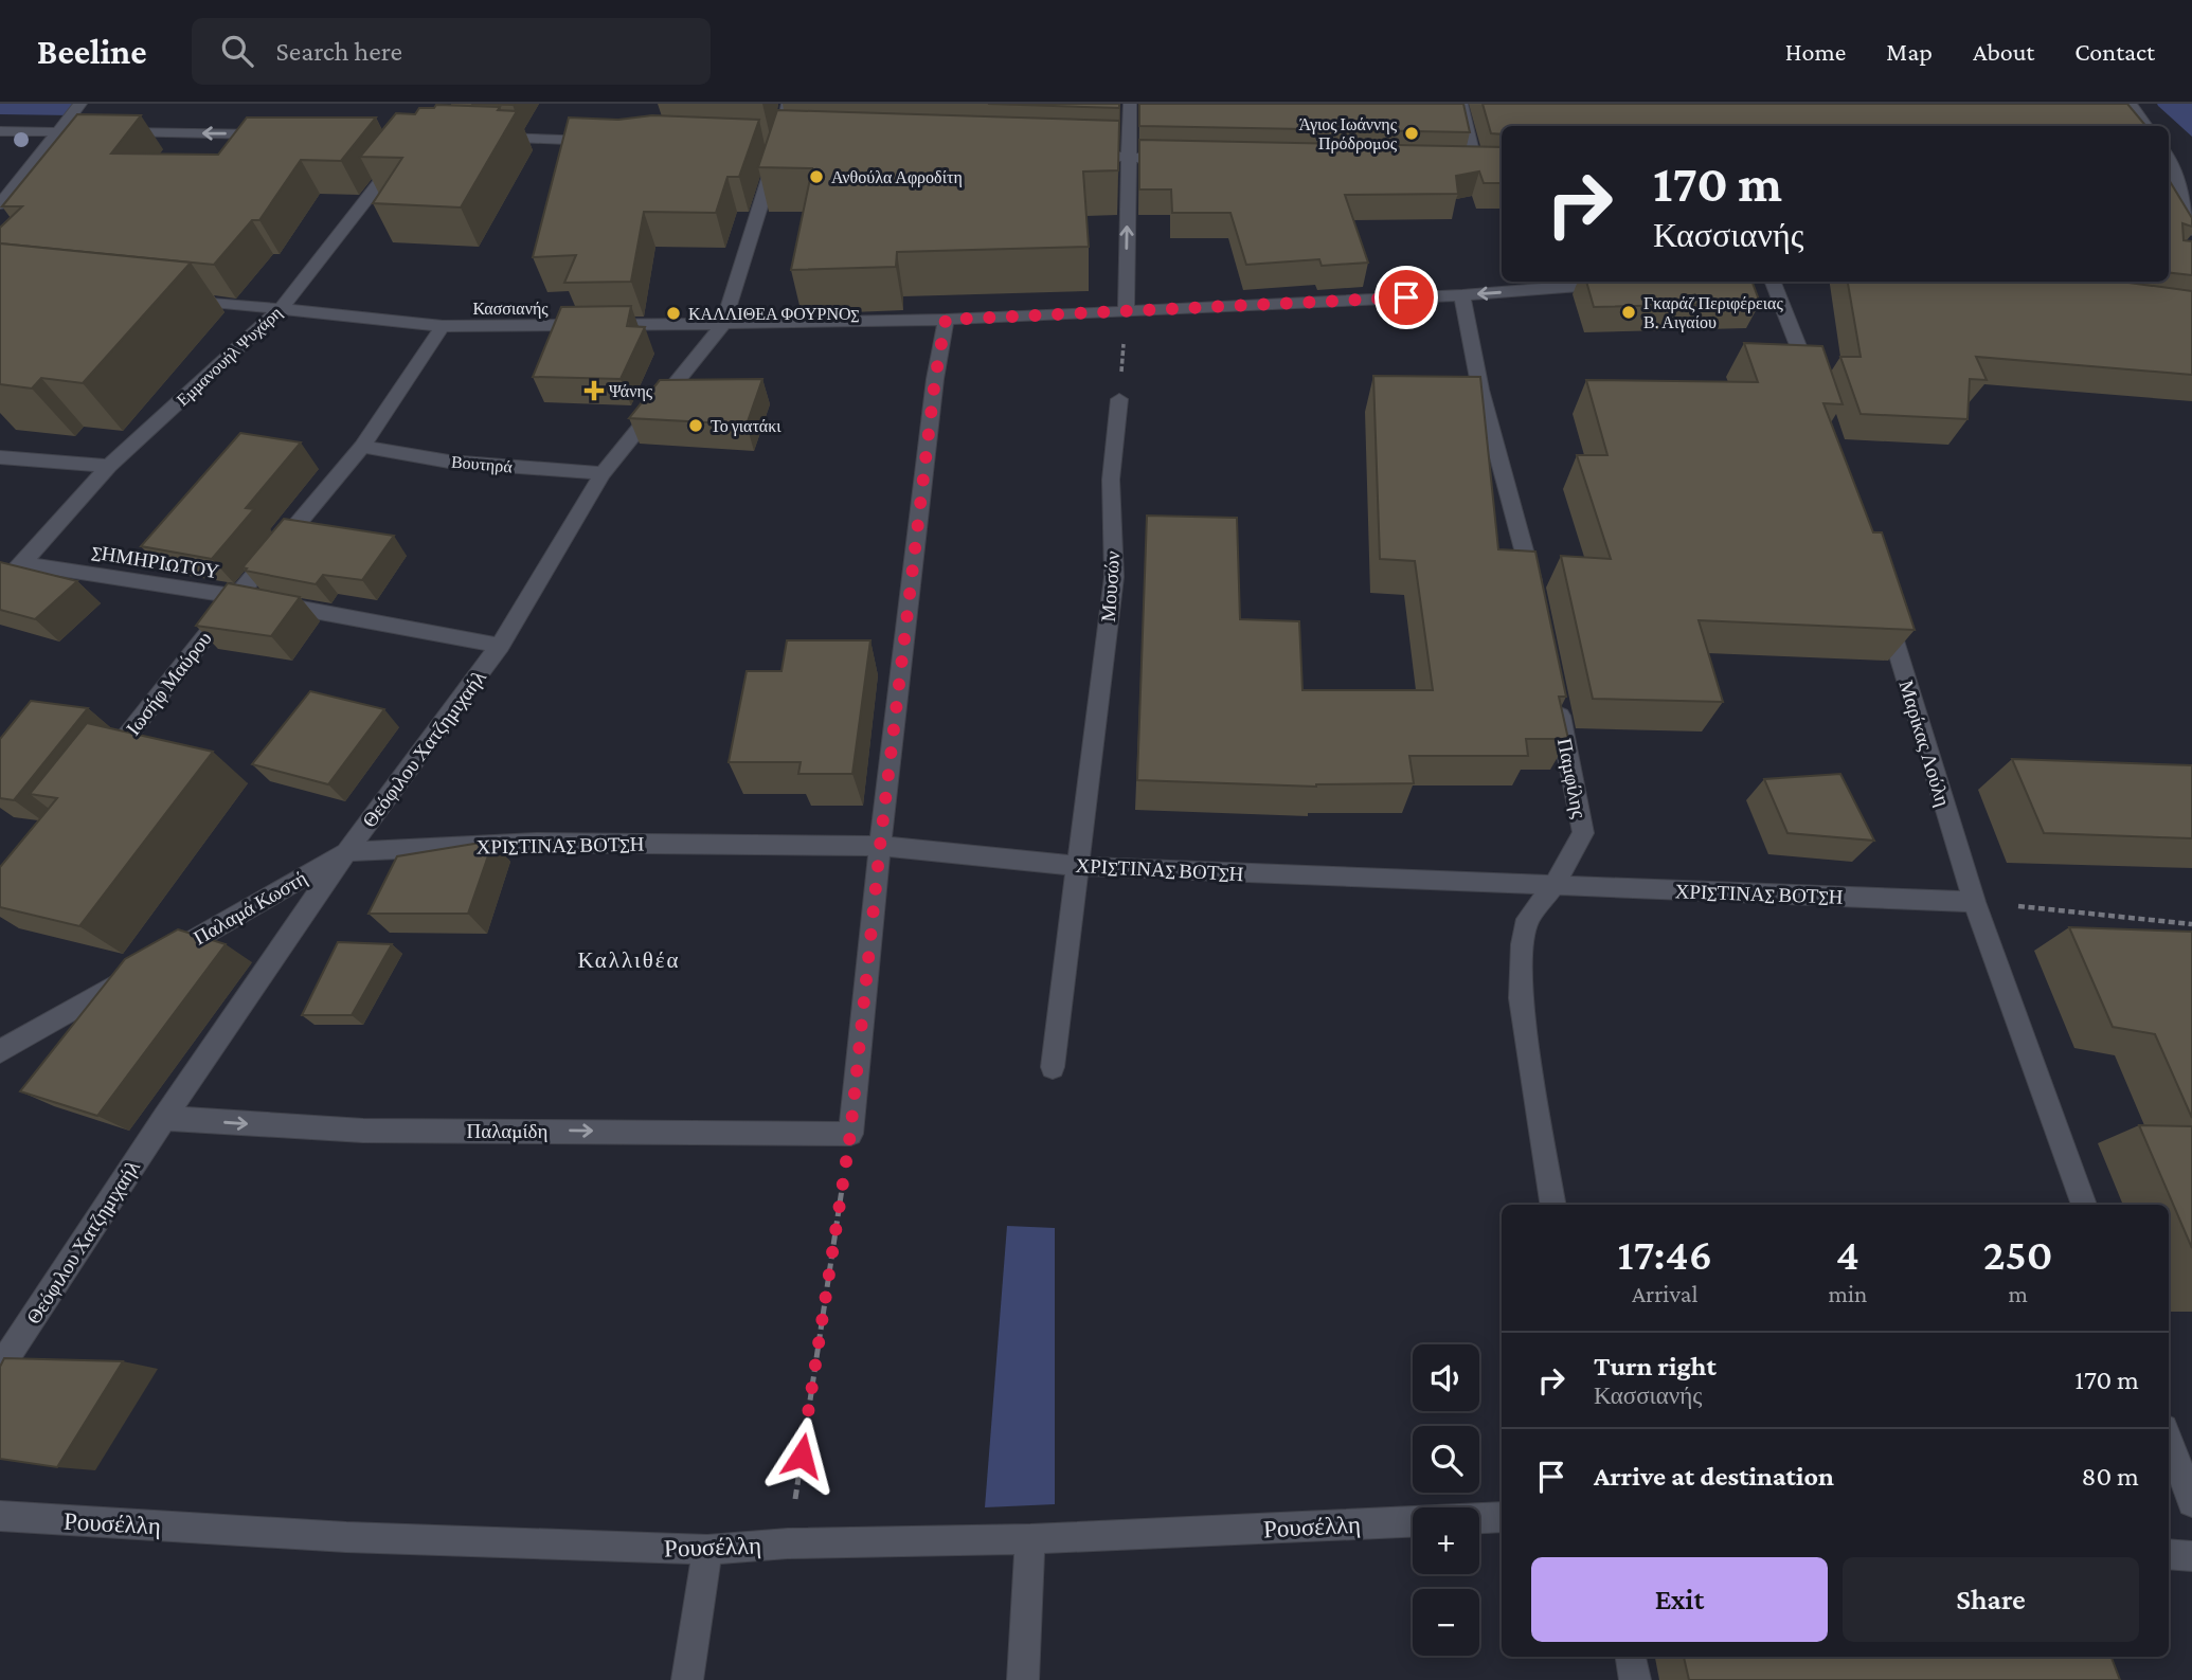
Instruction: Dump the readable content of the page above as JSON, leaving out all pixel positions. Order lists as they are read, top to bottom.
{
  "streets": {
    "street": [
      "Κασσιανής",
      "Εμμανουήλ Ψυχάρη",
      "Βουτηρά",
      "ΣΗΜΗΡΙΩΤΟΥ",
      "Μουσών",
      "Ιωσήφ Μαύρου",
      "Μαρίκας Λούλη",
      "Θεόφιλου Χατζημιχαήλ",
      "Παμφίλης",
      "ΧΡΙΣΤΙΝΑΣ ΒΟΤΣΗ",
      "Παλαμά Κωστή",
      "Παλαμίδη",
      "Ρουσέλλη"
    ]
  },
  "crossings": [
    ["Κασσιανής", "Εμμανουήλ Ψυχάρη"],
    ["Κασσιανής", "Ιωσήφ Μαύρου"],
    ["Κασσιανής", "Θεόφιλου Χατζημιχαήλ"],
    ["Εμμανουήλ Ψυχάρη", "ΣΗΜΗΡΙΩΤΟΥ"],
    ["Βουτηρά", "Ιωσήφ Μαύρου"],
    ["Βουτηρά", "Θεόφιλου Χατζημιχαήλ"],
    ["ΣΗΜΗΡΙΩΤΟΥ", "Ιωσήφ Μαύρου"],
    ["ΣΗΜΗΡΙΩΤΟΥ", "Θεόφιλου Χατζημιχαήλ"],
    ["Μουσών", "ΧΡΙΣΤΙΝΑΣ ΒΟΤΣΗ"],
    ["Μαρίκας Λούλη", "ΧΡΙΣΤΙΝΑΣ ΒΟΤΣΗ"],
    ["Θεόφιλου Χατζημιχαήλ", "ΧΡΙΣΤΙΝΑΣ ΒΟΤΣΗ"],
    ["Θεόφιλου Χατζημιχαήλ", "Παλαμά Κωστή"],
    ["Θεόφιλου Χατζημιχαήλ", "Παλαμίδη"],
    ["Παμφίλης", "ΧΡΙΣΤΙΝΑΣ ΒΟΤΣΗ"],
    ["ΧΡΙΣΤΙΝΑΣ ΒΟΤΣΗ", "Παλαμά Κωστή"]
  ],
  "one_way": ["Παλαμίδη"],
  "districts": ["Καλλιθέα"],
  "places": {
    "other": [
      "Άγιος Ιωάννης Πρόδρομος",
      "Ανθούλα Αφροδίτη",
      "Γκαράζ Περιφέρειας Β. Αιγαίου",
      "ΚΑΛΛΙΘΕΑ ΦΟΥΡΝΟΣ",
      "Το γιατάκι"
    ],
    "health": ["Ψάνης"]
  },
  "page": {
    "header": "Beeline",
    "search": "Search here",
    "nav": [
      "Home",
      "Map",
      "About",
      "Contact"
    ],
    "turn": ["170 m", "Κασσιανής"],
    "eta": [
      "17:46",
      "Arrival",
      "4",
      "min",
      "250",
      "m"
    ],
    "list": [
      {
        "name": "Turn right",
        "note": "Κασσιανής",
        "value": "170 m"
      },
      {
        "name": "Arrive at destination",
        "value": "80 m"
      }
    ],
    "map_buttons": ["+", "−"],
    "buttons": ["Exit", "Share"]
  }
}
